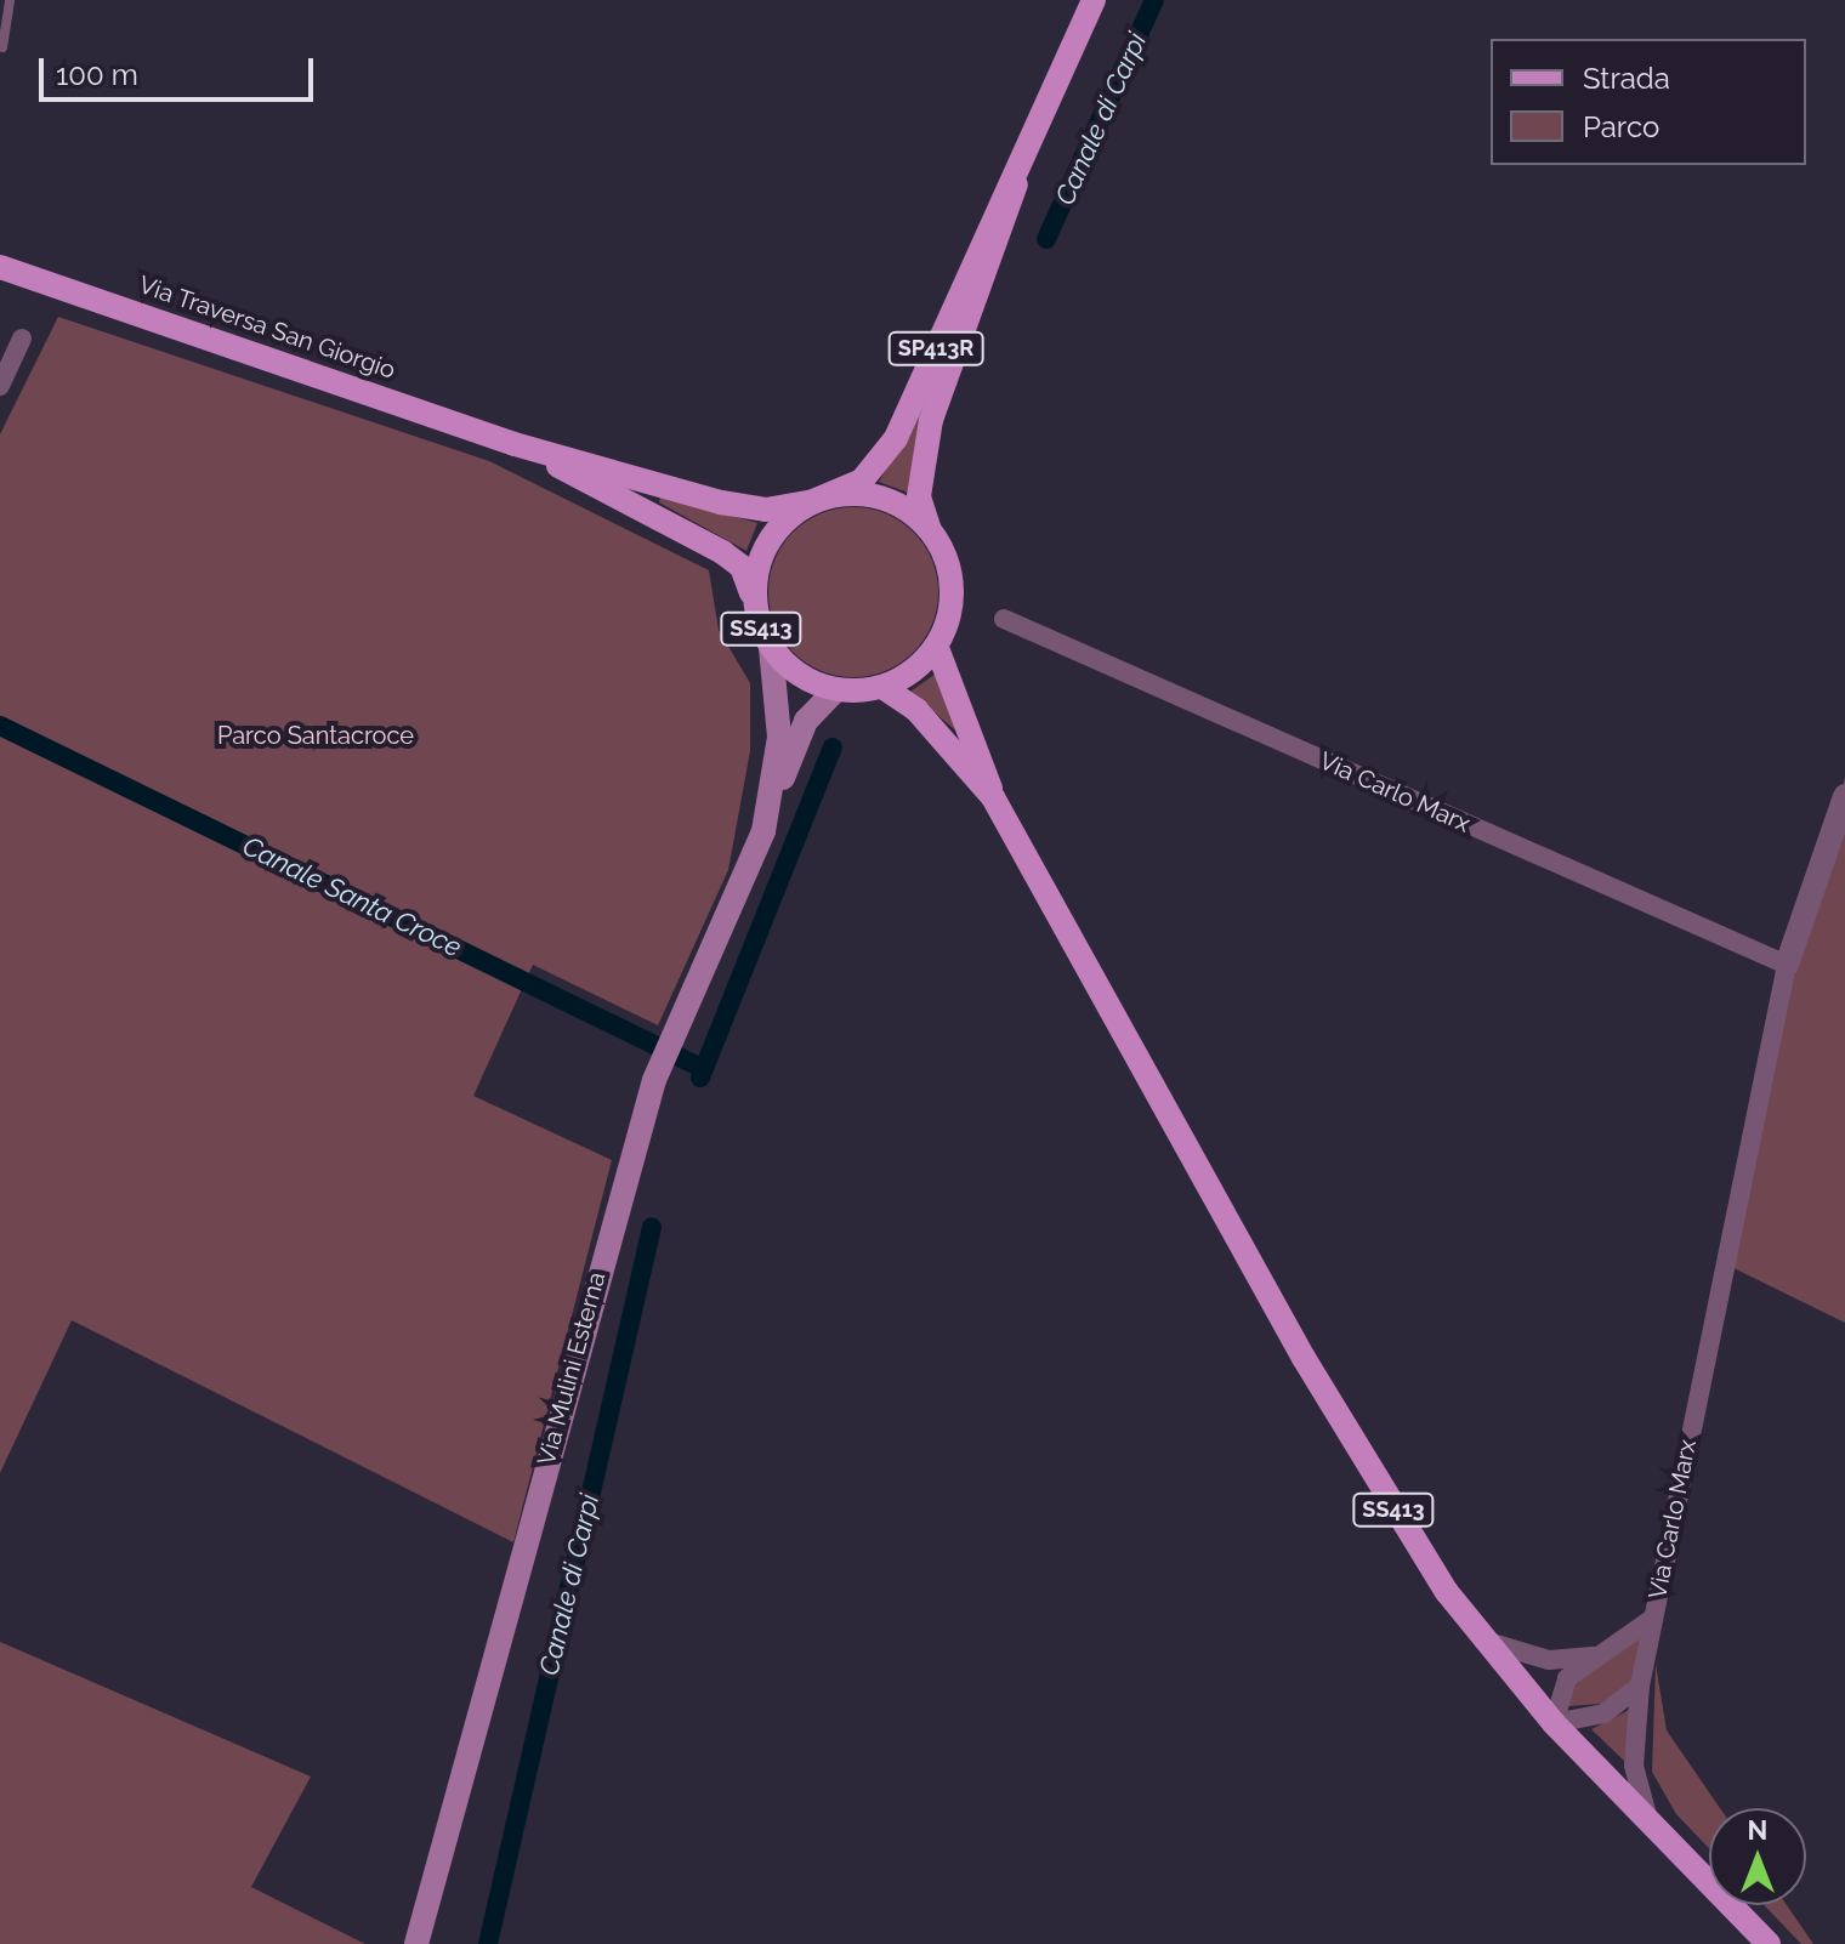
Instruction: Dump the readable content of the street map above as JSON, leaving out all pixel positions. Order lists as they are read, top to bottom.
{
  "streets": {
    "main road": [
      "Via Traversa San Giorgio",
      "SP413R",
      "SS413",
      "Via Mulini Esterna"
    ],
    "street": ["Via Carlo Marx"]
  },
  "crossings": [
    ["Via Traversa San Giorgio", "SP413R"],
    ["Via Traversa San Giorgio", "SS413"],
    ["Via Traversa San Giorgio", "Via Mulini Esterna"],
    ["SP413R", "SS413"],
    ["SP413R", "Via Mulini Esterna"],
    ["SS413", "Via Carlo Marx"],
    ["SS413", "Via Mulini Esterna"]
  ],
  "water": ["Canale di Carpi", "Canale Santa Croce"],
  "parks": ["Parco Santacroce"],
  "legend": ["Strada", "Parco"],
  "scale_bar": "100 m",
  "north": "top"
}
